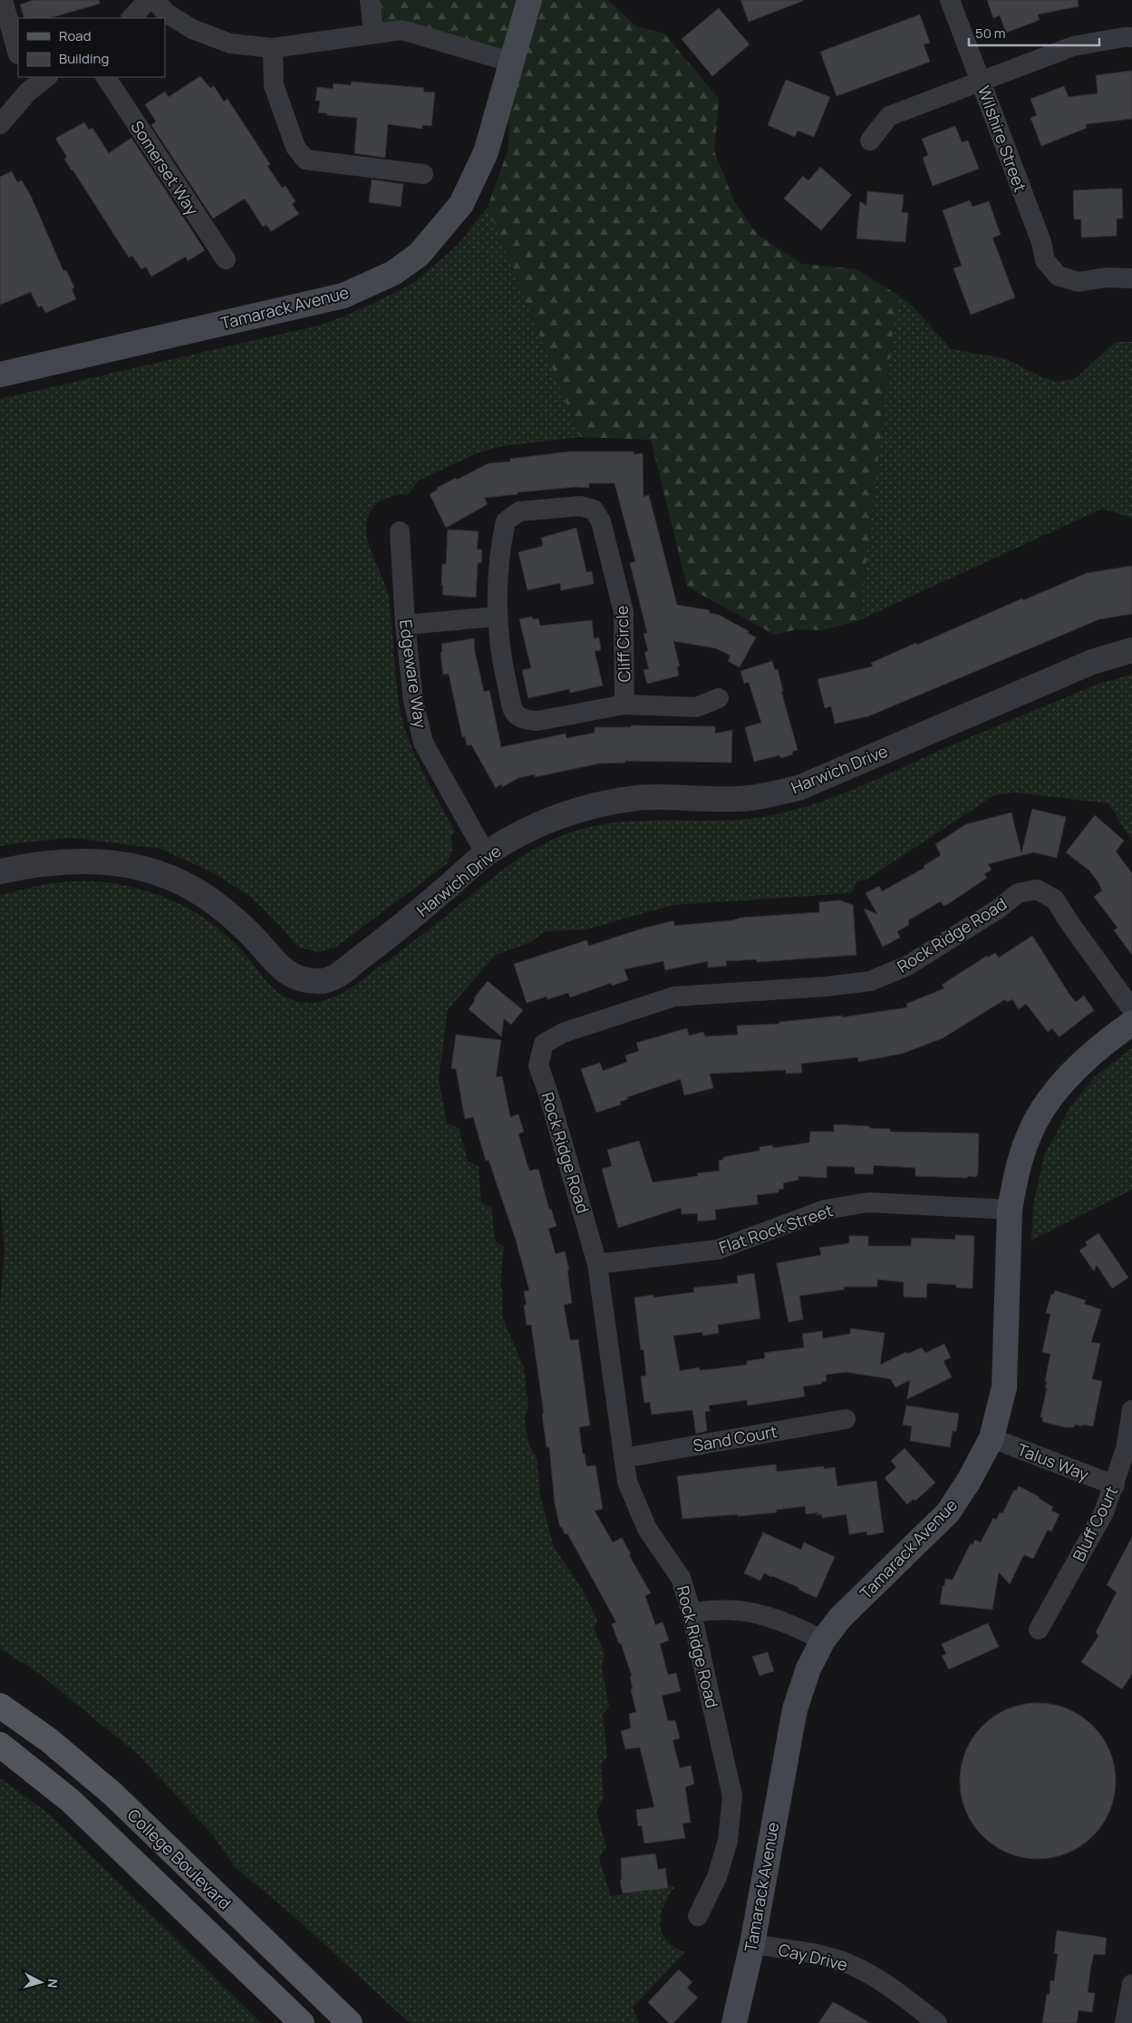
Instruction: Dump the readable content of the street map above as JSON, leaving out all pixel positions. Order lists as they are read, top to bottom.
{
  "streets": {
    "main road": ["Tamarack Avenue", "College Boulevard"],
    "street": [
      "Wilshire Street",
      "Somerset Way",
      "Cliff Circle",
      "Edgeware Way",
      "Harwich Drive",
      "Rock Ridge Road",
      "Flat Rock Street",
      "Sand Court",
      "Talus Way",
      "Bluff Court",
      "Cay Drive"
    ]
  },
  "crossings": [
    ["Tamarack Avenue", "Flat Rock Street"],
    ["Tamarack Avenue", "Talus Way"],
    ["Tamarack Avenue", "Cay Drive"],
    ["Edgeware Way", "Harwich Drive"],
    ["Rock Ridge Road", "Flat Rock Street"],
    ["Rock Ridge Road", "Sand Court"],
    ["Talus Way", "Bluff Court"]
  ],
  "legend": ["Road", "Building"],
  "scale_bar": "50 m",
  "north": "right"
}
